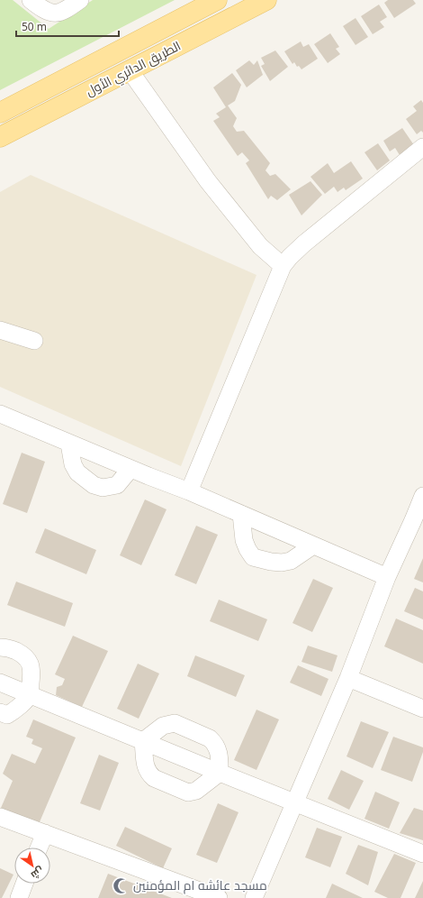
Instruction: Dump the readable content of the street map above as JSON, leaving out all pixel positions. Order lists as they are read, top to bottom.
{
  "streets": {
    "main road": ["الطريق الدائري الأول"]
  },
  "places": {
    "mosque": ["مسجد عائشه ام المؤمنين"]
  },
  "scale_bar": "50 m",
  "north": "bottom right"
}
